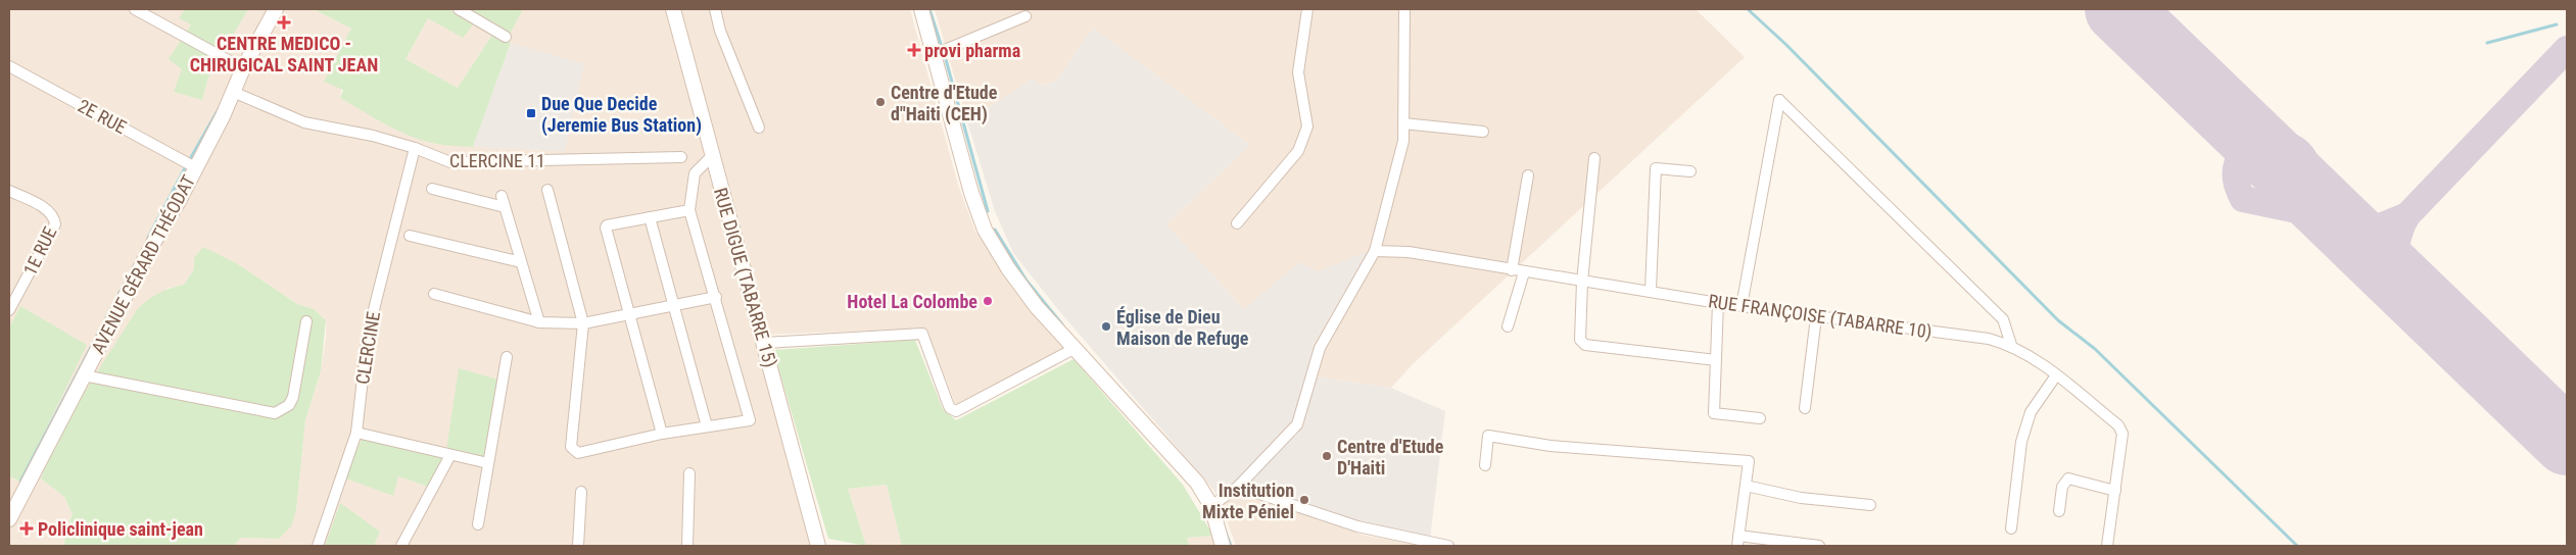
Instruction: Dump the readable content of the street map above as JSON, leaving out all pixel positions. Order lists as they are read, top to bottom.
{
  "streets": {
    "street": [
      "2E RUE",
      "CLERCINE 11",
      "1E RUE",
      "AVENUE GÉRARD THÉODAT",
      "RUE DIGUE (TABARRE 15)",
      "RUE FRANÇOISE (TABARRE 10)",
      "CLERCINE"
    ]
  },
  "crossings": [
    ["2E RUE", "AVENUE GÉRARD THÉODAT"],
    ["CLERCINE 11", "AVENUE GÉRARD THÉODAT"],
    ["CLERCINE 11", "CLERCINE"]
  ],
  "places": {
    "health": ["CENTRE MEDICO - CHIRUGICAL SAINT JEAN", "provi pharma", "Policlinique saint-jean"],
    "other": [
      "Centre d'Etude d\"Haiti (CEH)",
      "Hotel La Colombe",
      "Église de Dieu Maison de Refuge",
      "Centre d'Etude D'Haiti",
      "Institution Mixte Péniel"
    ],
    "transit": ["Due Que Decide (Jeremie Bus Station)"]
  }
}
